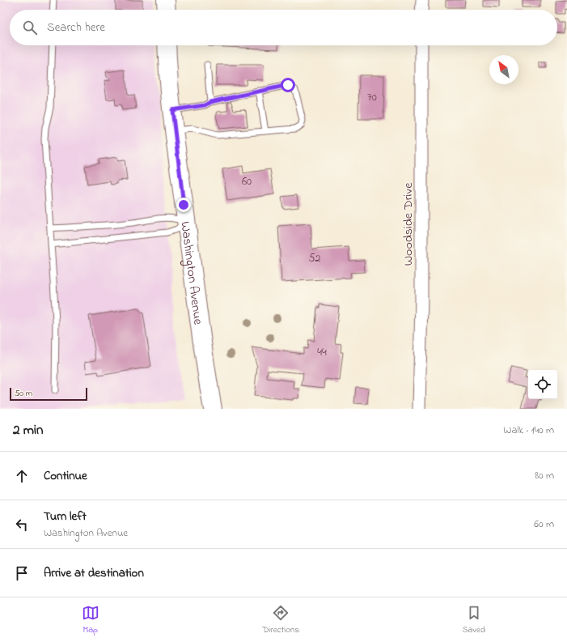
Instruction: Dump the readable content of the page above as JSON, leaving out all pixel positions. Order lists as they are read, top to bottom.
{
  "streets": {
    "main road": ["Washington Avenue"],
    "street": ["Woodside Drive"]
  },
  "house_numbers": [
    "70",
    "60",
    "52",
    "44"
  ],
  "scale_bar": "50 m",
  "north": "top left",
  "page": {
    "search": "Search here",
    "scale": "50 m",
    "heading": ["2 min", "Walk · 140 m"],
    "list": [
      ["Continue", "80 m"],
      ["Turn left", "Washington Avenue", "60 m"],
      "Arrive at destination"
    ],
    "nav": ["Map", "Directions", "Saved"]
  }
}
